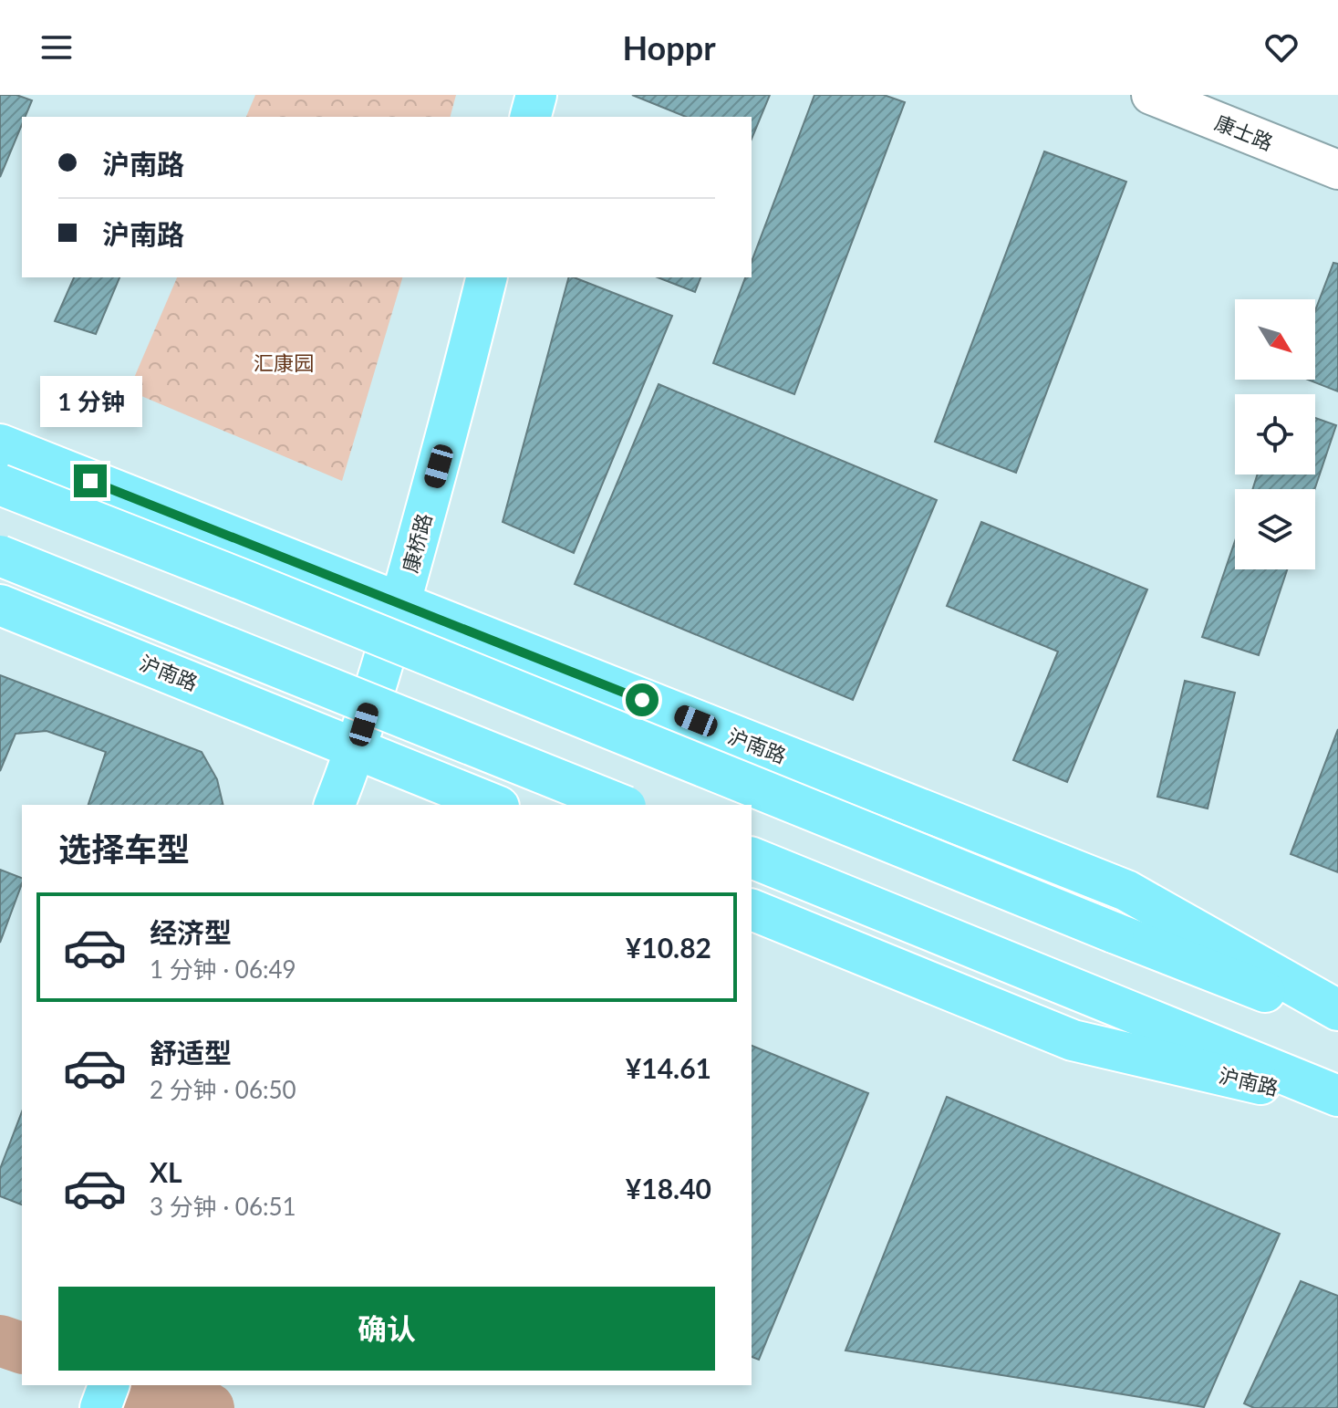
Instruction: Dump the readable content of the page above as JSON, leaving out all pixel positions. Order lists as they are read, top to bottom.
{
  "streets": {
    "main road": ["康桥路", "沪南路"],
    "street": ["康士路"]
  },
  "crossings": [
    ["康桥路", "沪南路"]
  ],
  "parks": ["汇康园"],
  "north": "bottom right",
  "page": {
    "header": "Hoppr",
    "banner": ["沪南路", "沪南路"],
    "bubble": "1 分钟",
    "heading": "选择车型",
    "list": [
      {
        "name": "经济型",
        "note": "1 分钟 · 06:49",
        "value": "¥10.82"
      },
      {
        "name": "舒适型",
        "note": "2 分钟 · 06:50",
        "value": "¥14.61"
      },
      {
        "name": "XL",
        "note": "3 分钟 · 06:51",
        "value": "¥18.40"
      }
    ],
    "buttons": "确认"
  }
}
